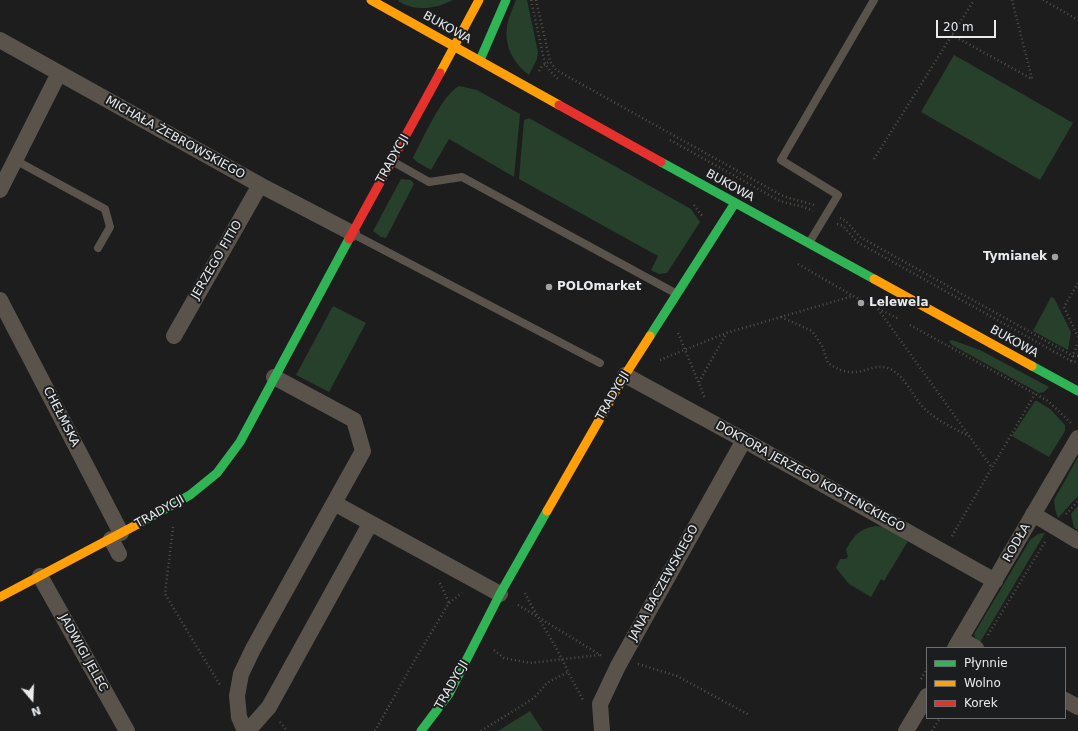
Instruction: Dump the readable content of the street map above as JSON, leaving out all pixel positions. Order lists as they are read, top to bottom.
{
  "streets": {
    "street": [
      "BUKOWA",
      "MICHAŁA ŻEBROWSKIEGO",
      "TRADYCJI",
      "JERZEGO FITIO",
      "CHEŁMSKA",
      "DOKTORA JERZEGO KOSTENCKIEGO",
      "RODŁA",
      "JANA BACZEWSKIEGO",
      "JADWIGI JELEC"
    ]
  },
  "crossings": [
    ["BUKOWA", "TRADYCJI"],
    ["MICHAŁA ŻEBROWSKIEGO", "TRADYCJI"],
    ["MICHAŁA ŻEBROWSKIEGO", "JERZEGO FITIO"],
    ["TRADYCJI", "CHEŁMSKA"],
    ["TRADYCJI", "DOKTORA JERZEGO KOSTENCKIEGO"],
    ["TRADYCJI", "JADWIGI JELEC"],
    ["DOKTORA JERZEGO KOSTENCKIEGO", "RODŁA"],
    ["DOKTORA JERZEGO KOSTENCKIEGO", "JANA BACZEWSKIEGO"]
  ],
  "places": ["Tymianek", "POLOmarket", "Lelewela"],
  "legend": ["Płynnie", "Wolno", "Korek"],
  "scale_bar": "20 m",
  "north": "bottom"
}
